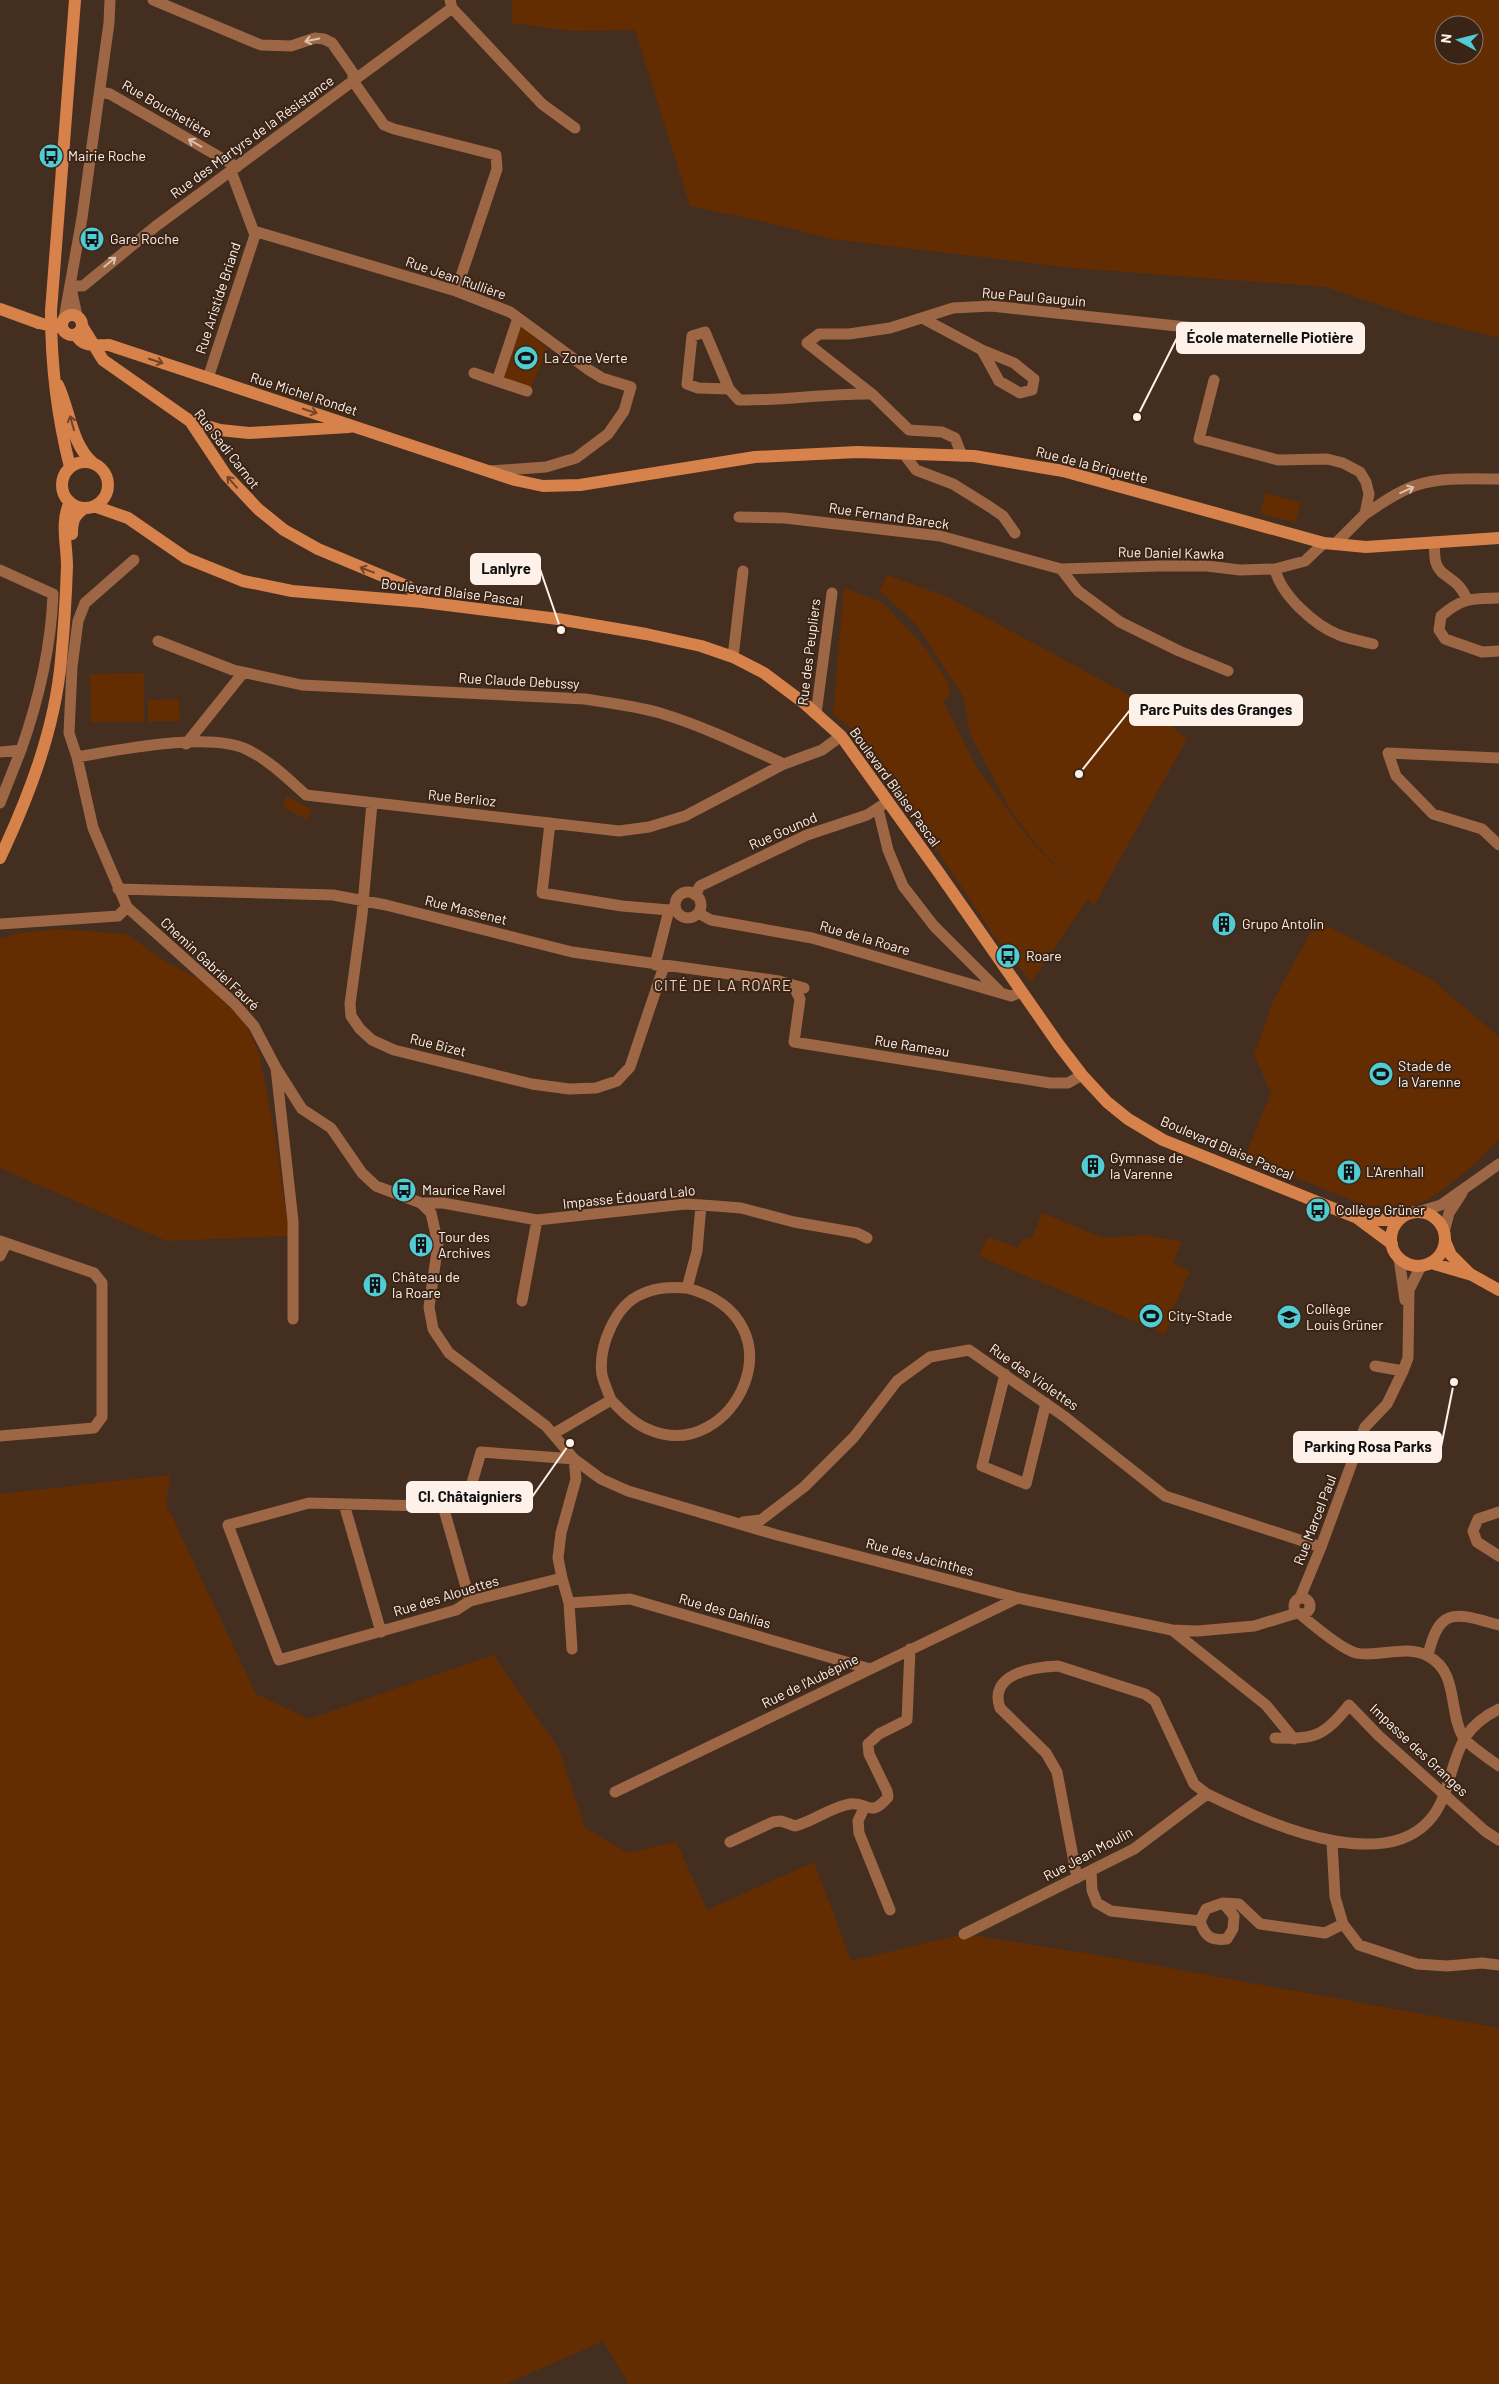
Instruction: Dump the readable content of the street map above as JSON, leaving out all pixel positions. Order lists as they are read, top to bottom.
{
  "streets": {
    "main road": [
      "Rue Michel Rondet",
      "Rue Sadi Carnot",
      "Rue de la Briquette",
      "Boulevard Blaise Pascal"
    ],
    "street": [
      "Rue Bouchetière",
      "Rue des Martyrs de la Résistance",
      "Rue Jean Rullière",
      "Rue Paul Gauguin",
      "Rue Aristide Briand",
      "Rue Fernand Bareck",
      "Rue Daniel Kawka",
      "Rue des Peupliers",
      "Rue Claude Debussy",
      "Rue Berlioz",
      "Rue Gounod",
      "Rue Massenet",
      "Rue de la Roare",
      "Chemin Gabriel Fauré",
      "Rue Bizet",
      "Rue Rameau",
      "Impasse Édouard Lalo",
      "Rue des Violettes",
      "Rue Marcel Paul",
      "Rue des Jacinthes",
      "Rue des Alouettes",
      "Rue des Dahlias",
      "Rue de l'Aubépine",
      "Impasse des Granges",
      "Rue Jean Moulin"
    ]
  },
  "crossings": [
    ["Rue Bouchetière", "Rue des Martyrs de la Résistance"],
    ["Rue Bouchetière", "Rue Aristide Briand"],
    ["Rue des Martyrs de la Résistance", "Rue Aristide Briand"],
    ["Rue Jean Rullière", "Rue Aristide Briand"],
    ["Rue Jean Rullière", "Rue Michel Rondet"],
    ["Rue Paul Gauguin", "Rue de la Briquette"],
    ["Rue Aristide Briand", "Rue Michel Rondet"],
    ["Rue Michel Rondet", "Rue Sadi Carnot"],
    ["Rue Michel Rondet", "Rue de la Briquette"],
    ["Rue Sadi Carnot", "Boulevard Blaise Pascal"],
    ["Rue de la Briquette", "Rue Daniel Kawka"],
    ["Rue Fernand Bareck", "Rue Daniel Kawka"],
    ["Boulevard Blaise Pascal", "Rue des Peupliers"],
    ["Boulevard Blaise Pascal", "Rue Berlioz"],
    ["Boulevard Blaise Pascal", "Rue Gounod"],
    ["Boulevard Blaise Pascal", "Rue de la Roare"],
    ["Boulevard Blaise Pascal", "Rue Rameau"],
    ["Boulevard Blaise Pascal", "Rue Marcel Paul"],
    ["Rue Claude Debussy", "Rue Berlioz"],
    ["Rue Berlioz", "Rue de la Roare"],
    ["Rue Berlioz", "Chemin Gabriel Fauré"],
    ["Rue Berlioz", "Rue Bizet"],
    ["Rue Gounod", "Rue de la Roare"],
    ["Rue Gounod", "Rue Bizet"],
    ["Rue Massenet", "Chemin Gabriel Fauré"],
    ["Rue Massenet", "Rue Bizet"],
    ["Rue Massenet", "Rue Rameau"],
    ["Rue de la Roare", "Rue Bizet"],
    ["Chemin Gabriel Fauré", "Impasse Édouard Lalo"],
    ["Impasse Édouard Lalo", "Rue des Jacinthes"],
    ["Rue des Violettes", "Rue Marcel Paul"],
    ["Rue des Violettes", "Rue des Jacinthes"],
    ["Rue Marcel Paul", "Rue des Jacinthes"],
    ["Rue des Jacinthes", "Rue de l'Aubépine"],
    ["Rue des Dahlias", "Rue de l'Aubépine"]
  ],
  "one_way": ["Rue Bouchetière", "Rue des Martyrs de la Résistance", "Rue Sadi Carnot"],
  "districts": ["CITÉ DE LA ROARE"],
  "places": {
    "bus stop": [
      "Mairie Roche",
      "Gare Roche",
      "Roare",
      "Maurice Ravel",
      "Collège Grüner"
    ],
    "sports": ["La Zone Verte", "Stade de la Varenne", "City-Stade"],
    "other": [
      "École maternelle Piotière",
      "Lanlyre",
      "Parc Puits des Granges",
      "Parking Rosa Parks",
      "Cl. Châtaigniers"
    ],
    "building": [
      "Grupo Antolin",
      "Gymnase de la Varenne",
      "L'Arenhall",
      "Tour des Archives",
      "Château de la Roare"
    ],
    "school or university": ["Collège Louis Grüner"]
  },
  "north": "left"
}
